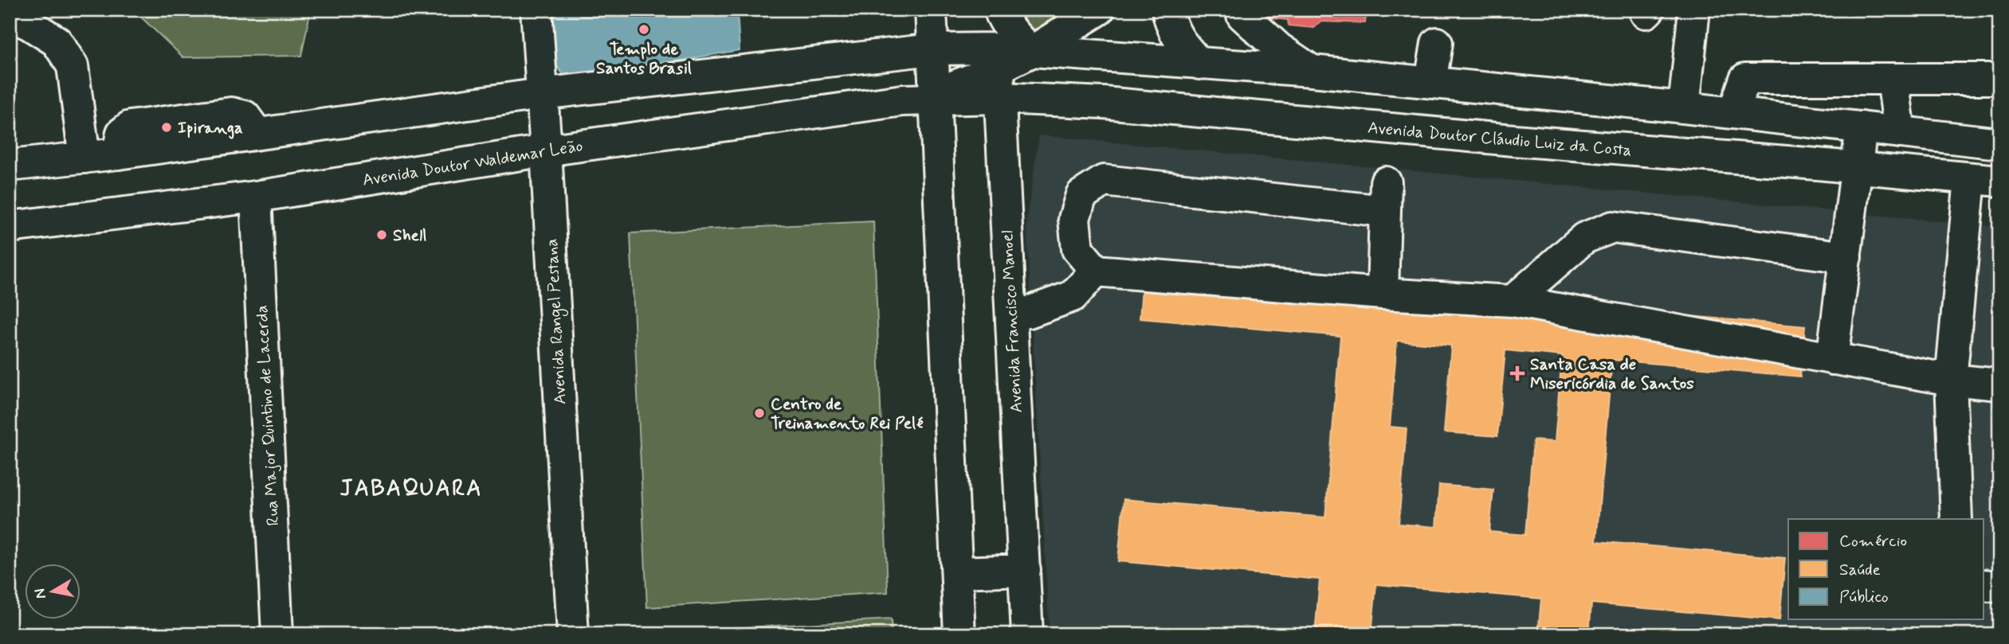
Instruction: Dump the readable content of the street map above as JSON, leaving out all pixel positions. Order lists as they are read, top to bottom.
{
  "streets": {
    "main road": [
      "Avenida Doutor Cláudio Luiz da Costa",
      "Avenida Doutor Waldemar Leão",
      "Avenida Rangel Pestana",
      "Avenida Francisco Manoel",
      "Rua Major Quintino de Lacerda"
    ]
  },
  "crossings": [
    ["Avenida Doutor Cláudio Luiz da Costa", "Avenida Doutor Waldemar Leão"],
    ["Avenida Doutor Cláudio Luiz da Costa", "Avenida Francisco Manoel"],
    ["Avenida Doutor Waldemar Leão", "Avenida Rangel Pestana"],
    ["Avenida Doutor Waldemar Leão", "Rua Major Quintino de Lacerda"]
  ],
  "districts": ["JABAQUARA"],
  "places": {
    "other": [
      "Templo de Santos Brasil",
      "Ipiranga",
      "Shell",
      "Centro de Treinamento Rei Pelé"
    ],
    "health": ["Santa Casa de Misericórdia de Santos"]
  },
  "legend": ["Comércio", "Saúde", "Público"],
  "north": "left"
}
